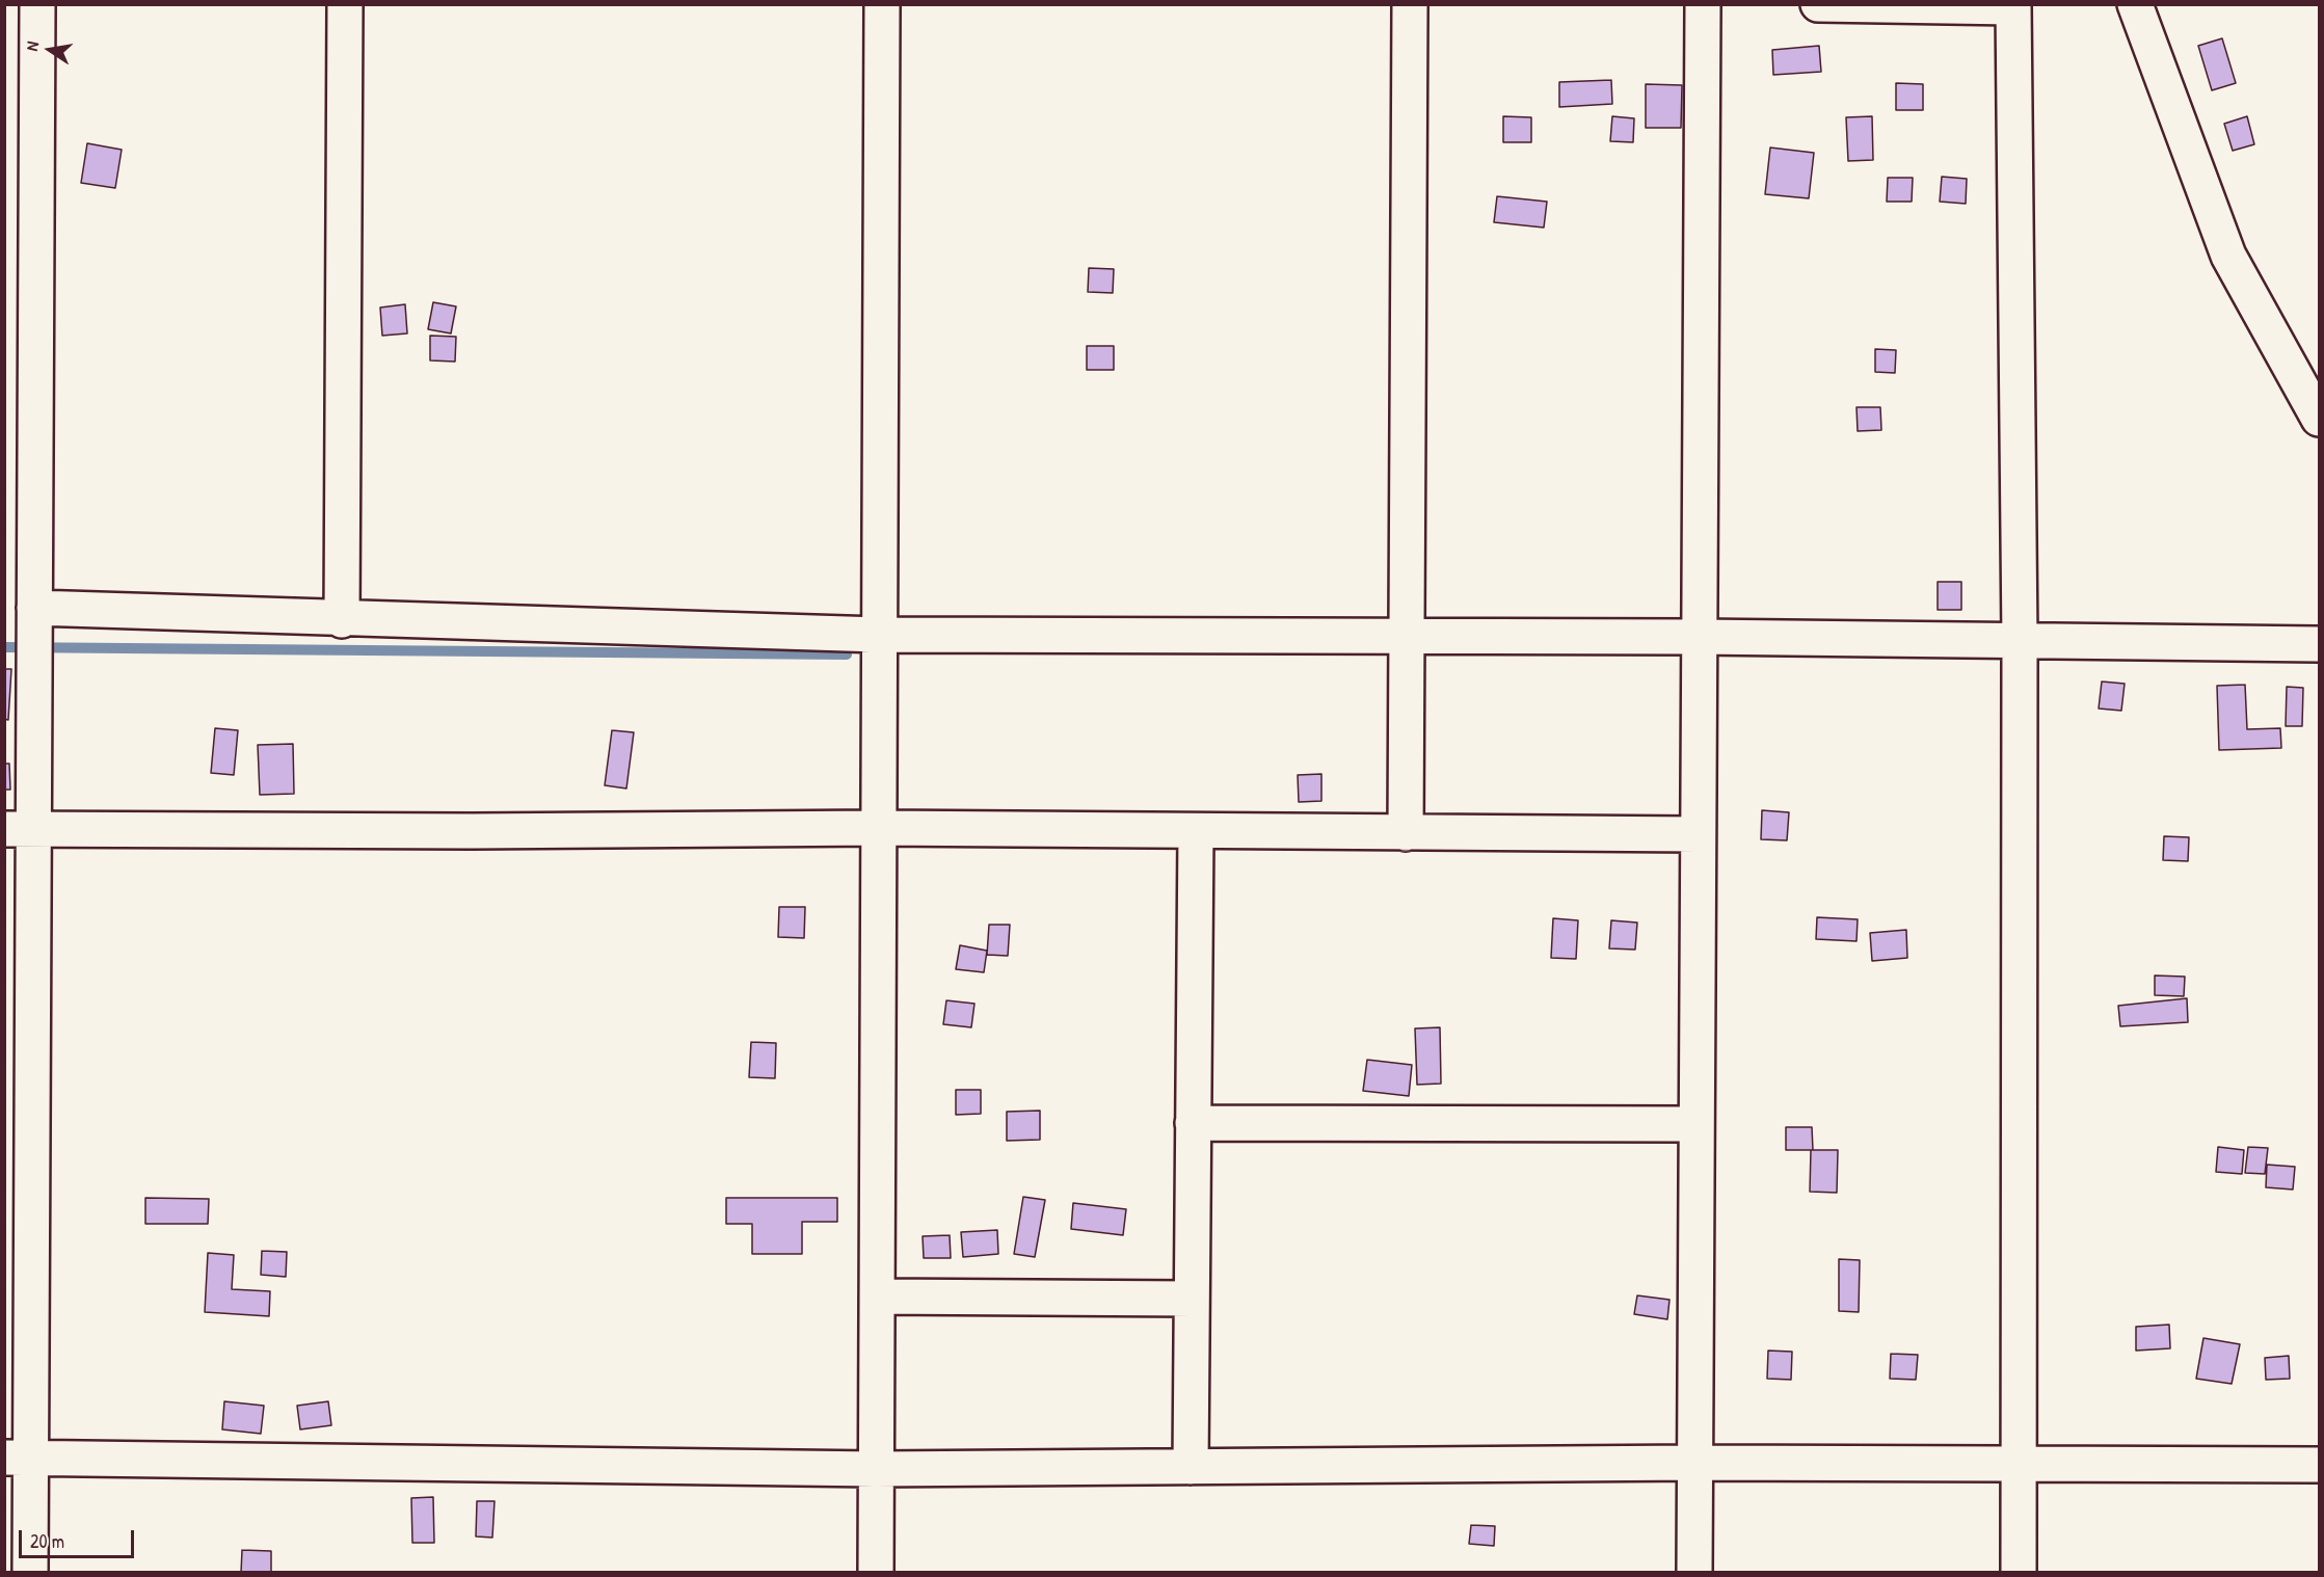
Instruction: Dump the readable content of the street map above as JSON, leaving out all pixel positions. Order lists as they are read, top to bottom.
{
  "scale_bar": "20 m",
  "north": "left"
}
